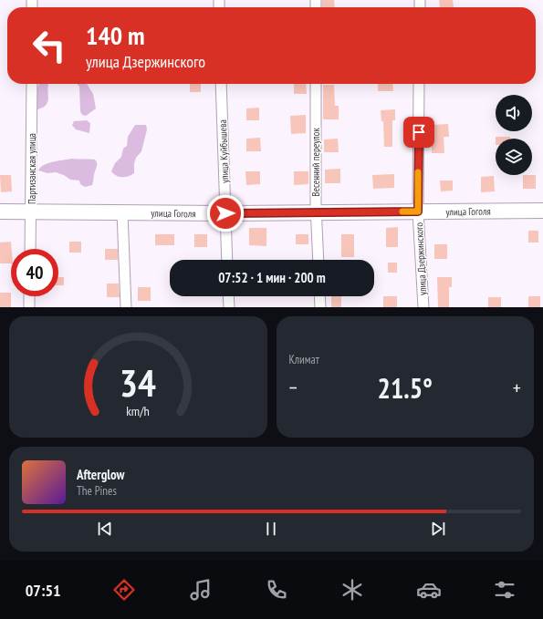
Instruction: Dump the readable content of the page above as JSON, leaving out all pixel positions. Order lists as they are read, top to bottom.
{
  "streets": {
    "street": [
      "улица Куйбышева",
      "Весенний переулок",
      "Партизанская улица",
      "улица Гоголя",
      "улица Дзержинского"
    ]
  },
  "crossings": [
    ["улица Куйбышева", "улица Гоголя"],
    ["Весенний переулок", "улица Гоголя"],
    ["Партизанская улица", "улица Гоголя"],
    ["улица Гоголя", "улица Дзержинского"]
  ],
  "page": {
    "turn": ["140 m", "улица Дзержинского"],
    "limit": "40",
    "trip": "07:52 · 1 мин · 200 m",
    "tile": "Климат",
    "heat": ["−", "21.5°", "+"],
    "song": ["Afterglow", "The Pines"],
    "tabs": "07:51",
    "gauge": ["34", "km/h"]
  }
}
